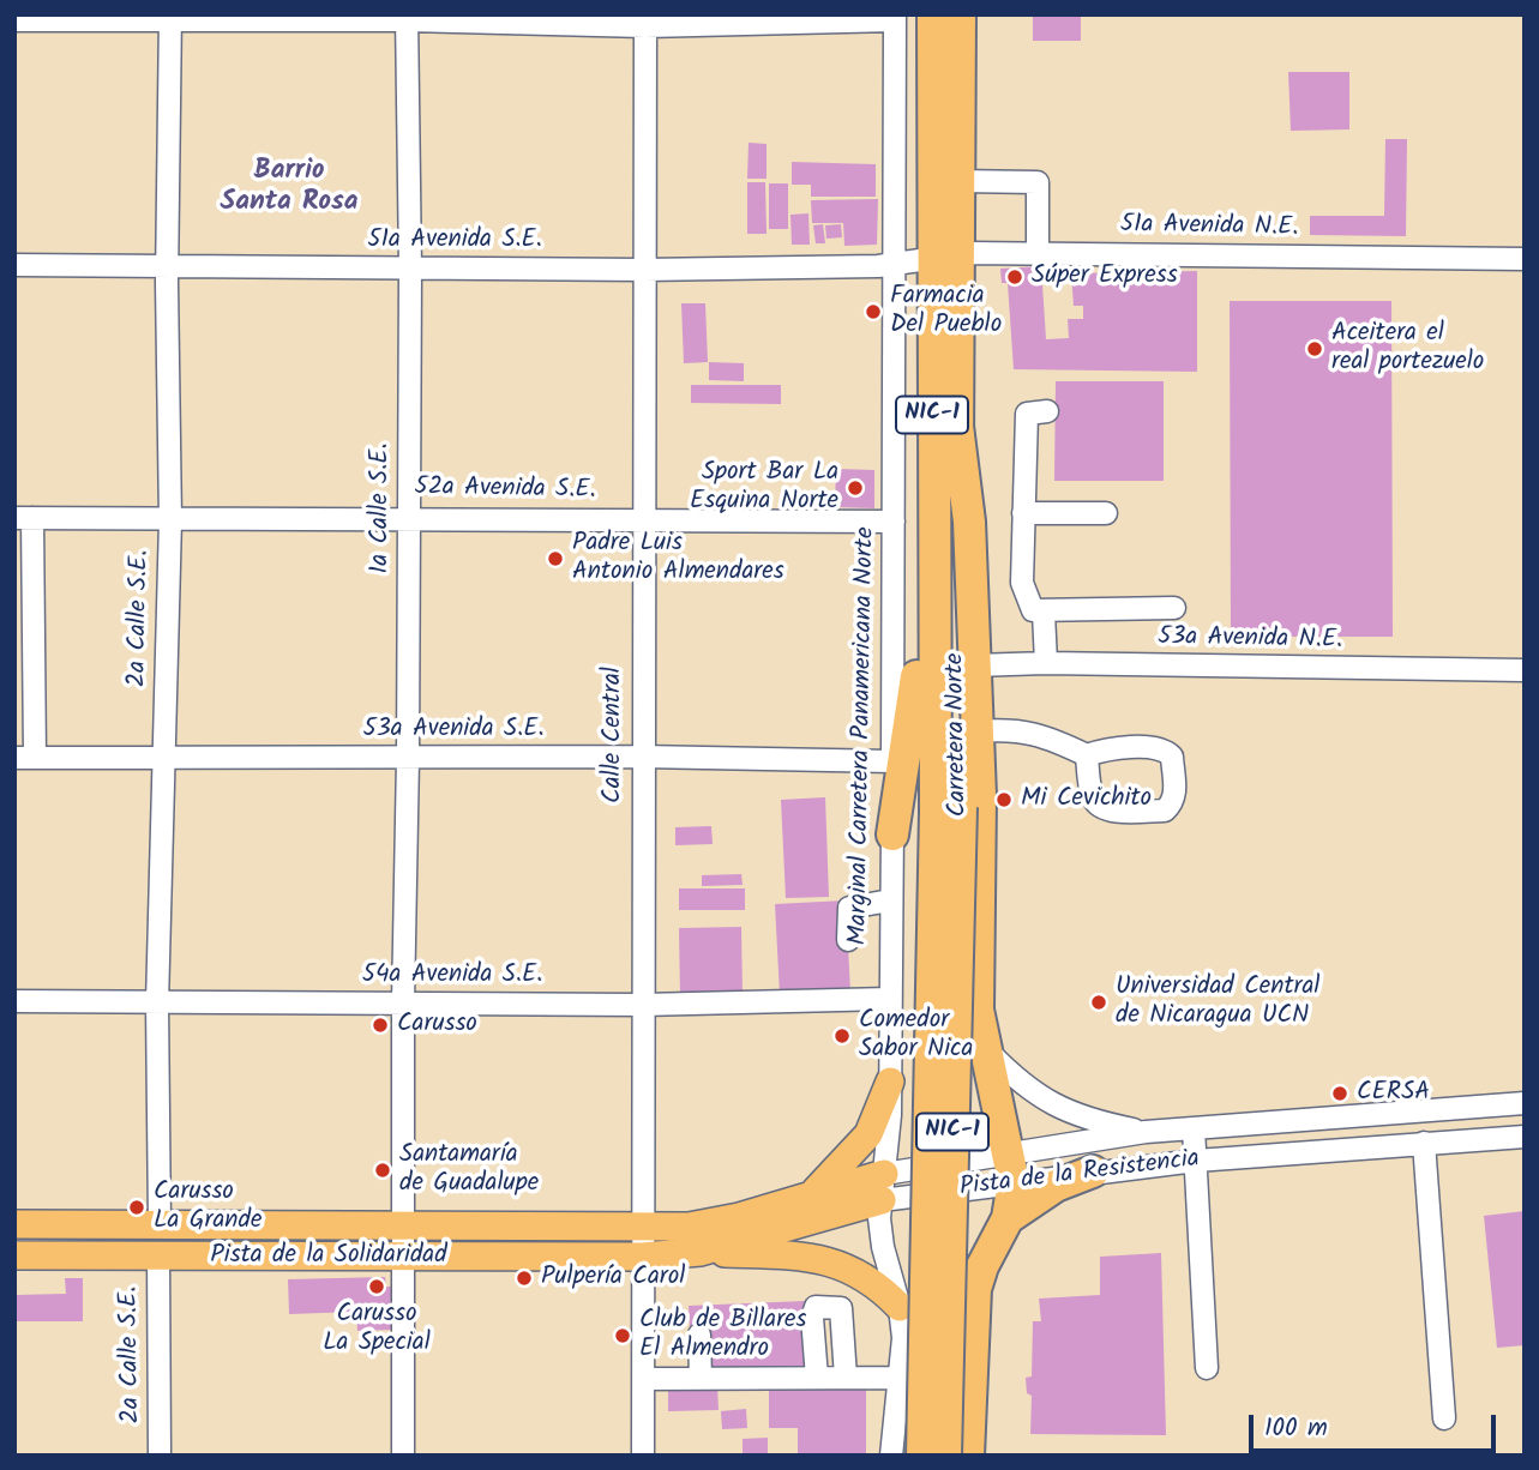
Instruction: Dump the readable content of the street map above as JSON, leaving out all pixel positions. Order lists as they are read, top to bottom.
{
  "streets": {
    "highway": ["NIC-1", "Carretera Norte"],
    "main road": ["Pista de la Resistencia", "Pista de la Solidaridad"],
    "street": [
      "51a Avenida N.E.",
      "51a Avenida S.E.",
      "52a Avenida S.E.",
      "1a Calle S.E.",
      "2a Calle S.E.",
      "53a Avenida N.E.",
      "53a Avenida S.E.",
      "Calle Central",
      "Marginal Carretera Panamericana Norte",
      "54a Avenida S.E."
    ]
  },
  "crossings": [
    ["51a Avenida N.E.", "51a Avenida S.E."],
    ["51a Avenida N.E.", "Carretera Norte"],
    ["51a Avenida N.E.", "Marginal Carretera Panamericana Norte"],
    ["51a Avenida S.E.", "1a Calle S.E."],
    ["51a Avenida S.E.", "2a Calle S.E."],
    ["51a Avenida S.E.", "Calle Central"],
    ["51a Avenida S.E.", "Marginal Carretera Panamericana Norte"],
    ["52a Avenida S.E.", "1a Calle S.E."],
    ["52a Avenida S.E.", "2a Calle S.E."],
    ["52a Avenida S.E.", "Calle Central"],
    ["52a Avenida S.E.", "Marginal Carretera Panamericana Norte"],
    ["1a Calle S.E.", "53a Avenida S.E."],
    ["1a Calle S.E.", "54a Avenida S.E."],
    ["2a Calle S.E.", "53a Avenida S.E."],
    ["2a Calle S.E.", "54a Avenida S.E."],
    ["2a Calle S.E.", "Pista de la Solidaridad"],
    ["53a Avenida S.E.", "Calle Central"],
    ["53a Avenida S.E.", "Marginal Carretera Panamericana Norte"],
    ["Calle Central", "54a Avenida S.E."],
    ["Calle Central", "Pista de la Resistencia"],
    ["Calle Central", "Pista de la Solidaridad"],
    ["Marginal Carretera Panamericana Norte", "54a Avenida S.E."],
    ["Marginal Carretera Panamericana Norte", "Pista de la Resistencia"],
    ["Pista de la Resistencia", "Pista de la Solidaridad"]
  ],
  "districts": ["Barrio Santa Rosa"],
  "places": [
    "Súper Express",
    "Farmacia Del Pueblo",
    "Aceitera el real portezuelo",
    "Sport Bar La Esquina Norte",
    "Padre Luis Antonio Almendares",
    "Mi Cevichito",
    "Universidad Central de Nicaragua UCN",
    "Carusso",
    "Comedor Sabor Nica",
    "CERSA",
    "Santamaría de Guadalupe",
    "Carusso La Grande",
    "Pulpería Carol",
    "Carusso La Special",
    "Club de Billares El Almendro"
  ],
  "scale_bar": "100 m"
}
